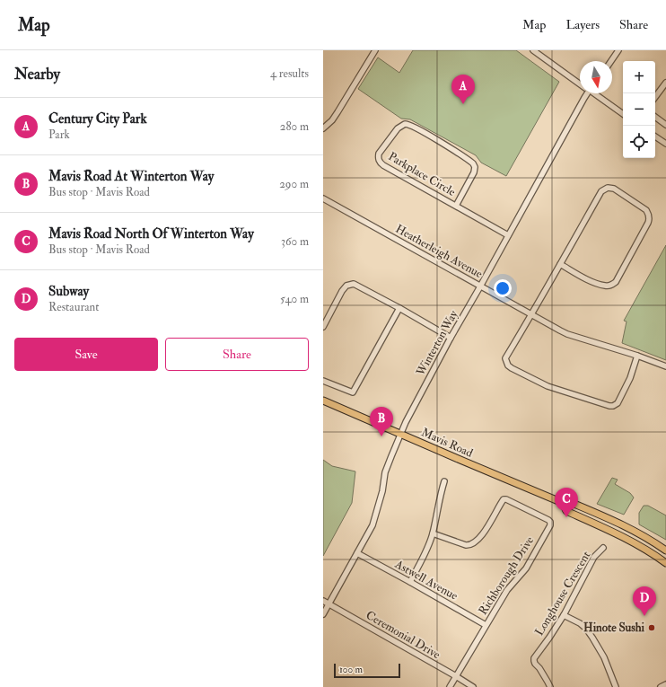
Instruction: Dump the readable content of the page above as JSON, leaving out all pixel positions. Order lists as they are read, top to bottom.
{
  "streets": {
    "main road": ["Mavis Road"],
    "street": [
      "Parkplace Circle",
      "Heatherleigh Avenue",
      "Winterton Way",
      "Richborough Drive",
      "Astwell Avenue",
      "Longhouse Crescent",
      "Ceremonial Drive"
    ]
  },
  "crossings": [
    ["Parkplace Circle", "Winterton Way"],
    ["Heatherleigh Avenue", "Winterton Way"],
    ["Winterton Way", "Mavis Road"],
    ["Winterton Way", "Astwell Avenue"],
    ["Winterton Way", "Ceremonial Drive"],
    ["Richborough Drive", "Astwell Avenue"],
    ["Richborough Drive", "Ceremonial Drive"]
  ],
  "places": ["Hinote Sushi"],
  "scale_bar": "100 m",
  "north": "bottom",
  "page": {
    "header": "Map",
    "nav": ["Map", "Layers", "Share"],
    "heading": ["Nearby", "4 results"],
    "map_buttons": ["+", "−"],
    "pins": [
      "A",
      "B",
      "C",
      "D"
    ],
    "list": [
      {
        "mark": "A",
        "name": "Century City Park",
        "note": "Park",
        "value": "280 m"
      },
      {
        "mark": "B",
        "name": "Mavis Road At Winterton Way",
        "note": "Bus stop · Mavis Road",
        "value": "290 m"
      },
      {
        "mark": "C",
        "name": "Mavis Road North Of Winterton Way",
        "note": "Bus stop · Mavis Road",
        "value": "360 m"
      },
      {
        "mark": "D",
        "name": "Subway",
        "note": "Restaurant",
        "value": "540 m"
      }
    ],
    "buttons": ["Save", "Share"],
    "scale": "100 m"
  }
}
